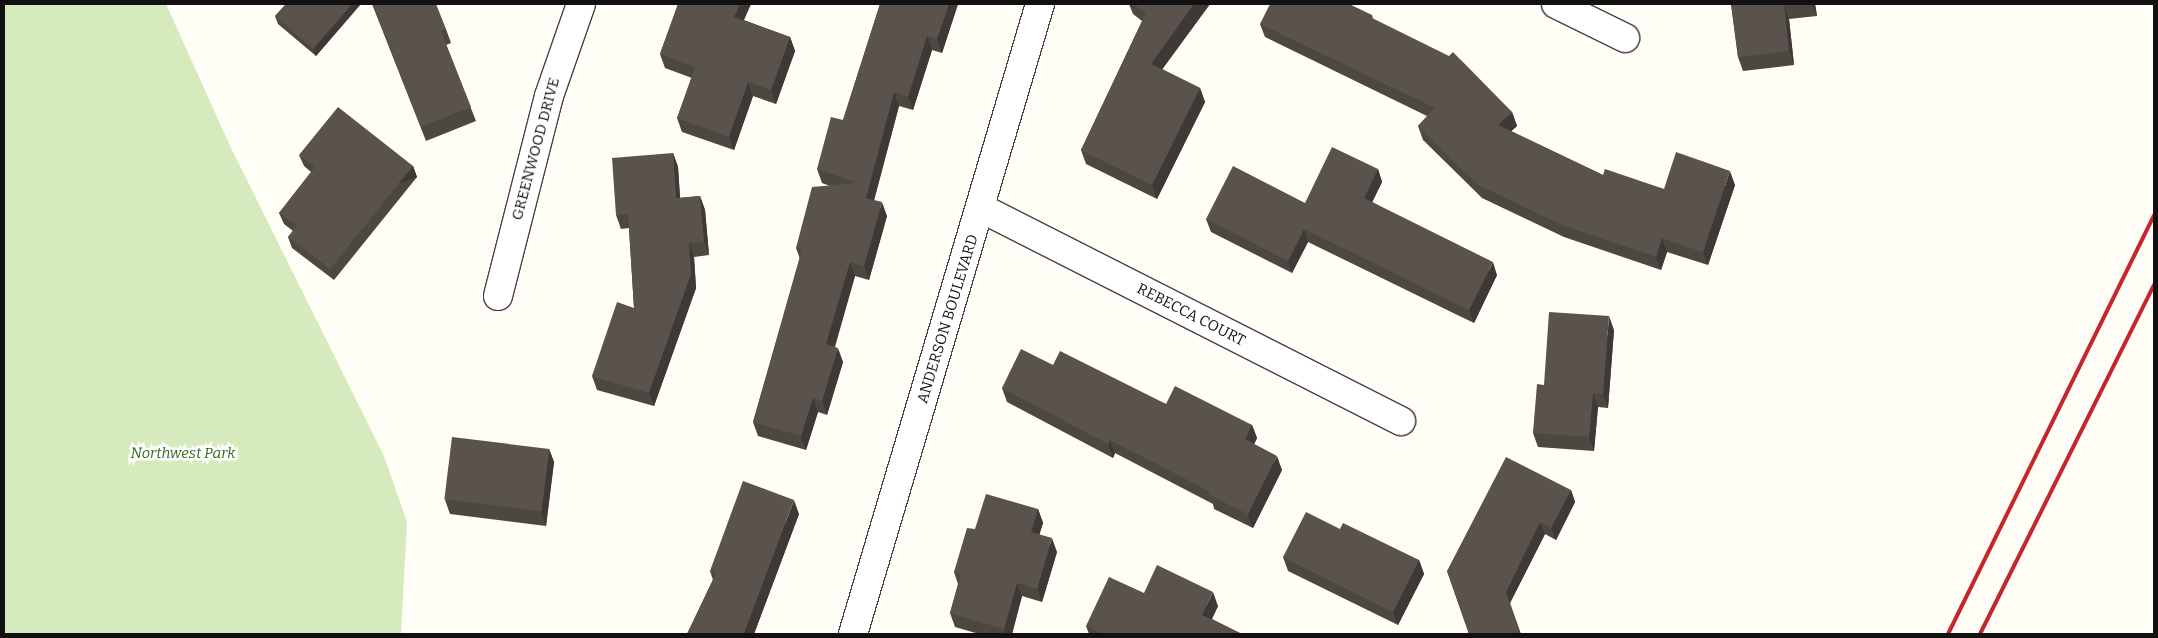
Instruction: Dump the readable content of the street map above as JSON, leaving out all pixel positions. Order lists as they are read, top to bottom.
{
  "streets": {
    "street": ["GREENWOOD DRIVE", "REBECCA COURT", "ANDERSON BOULEVARD"]
  },
  "crossings": [
    ["REBECCA COURT", "ANDERSON BOULEVARD"]
  ],
  "parks": ["Northwest Park"]
}
